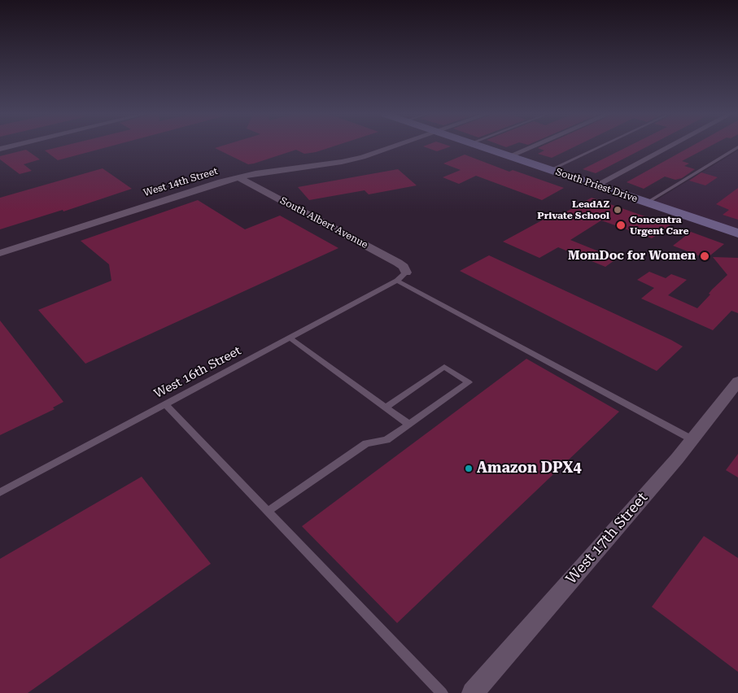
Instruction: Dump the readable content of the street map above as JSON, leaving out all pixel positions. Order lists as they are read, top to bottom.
{
  "streets": {
    "main road": ["South Priest Drive"],
    "street": ["West 14th Street", "South Albert Avenue", "West 17th Street"],
    "lane": ["West 16th Street"]
  },
  "crossings": [
    ["West 14th Street", "South Albert Avenue"],
    ["South Albert Avenue", "West 16th Street"]
  ],
  "places": [
    "LeadAZ Private School",
    "Concentra Urgent Care",
    "MomDoc for Women",
    "Amazon DPX4"
  ]
}
